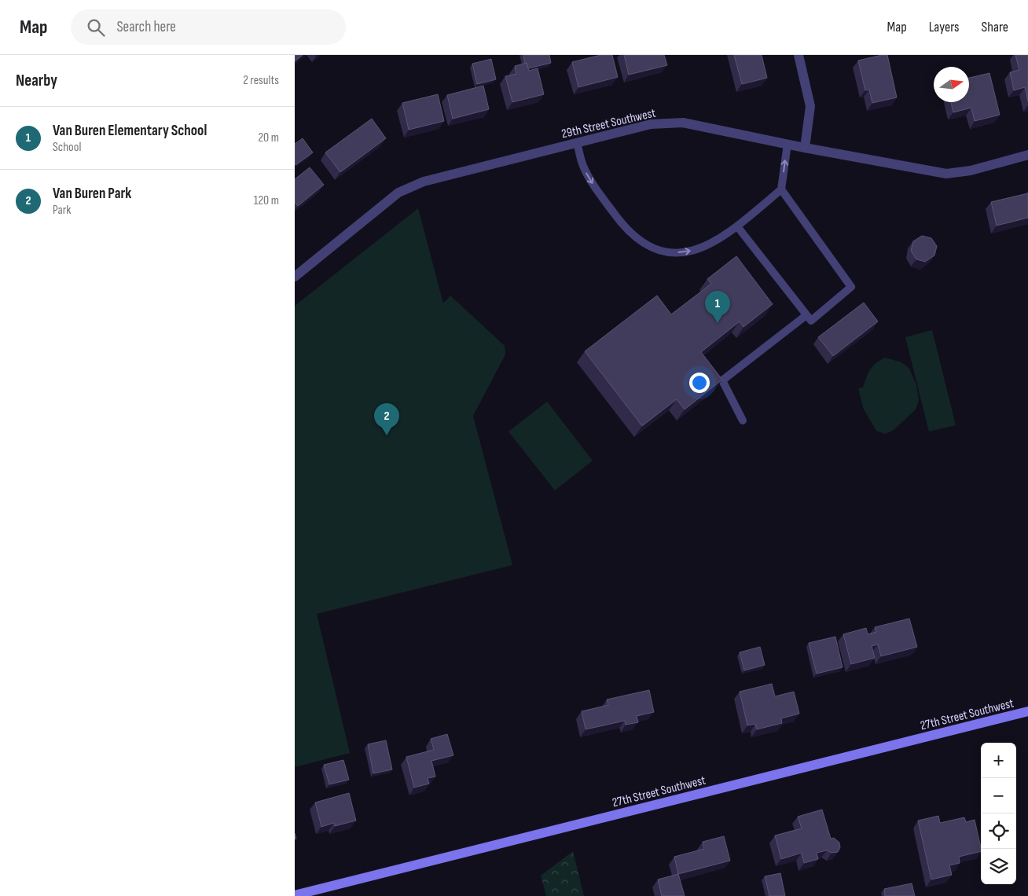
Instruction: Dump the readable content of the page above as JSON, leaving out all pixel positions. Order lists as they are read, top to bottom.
{
  "streets": {
    "street": ["29th Street Southwest", "27th Street Southwest"]
  },
  "north": "right",
  "page": {
    "header": "Map",
    "search": "Search here",
    "nav": ["Map", "Layers", "Share"],
    "heading": ["Nearby", "2 results"],
    "list": [
      {
        "mark": "1",
        "name": "Van Buren Elementary School",
        "note": "School",
        "value": "20 m"
      },
      {
        "mark": "2",
        "name": "Van Buren Park",
        "note": "Park",
        "value": "120 m"
      }
    ],
    "pins": ["1", "2"],
    "map_buttons": ["+", "−"]
  }
}
